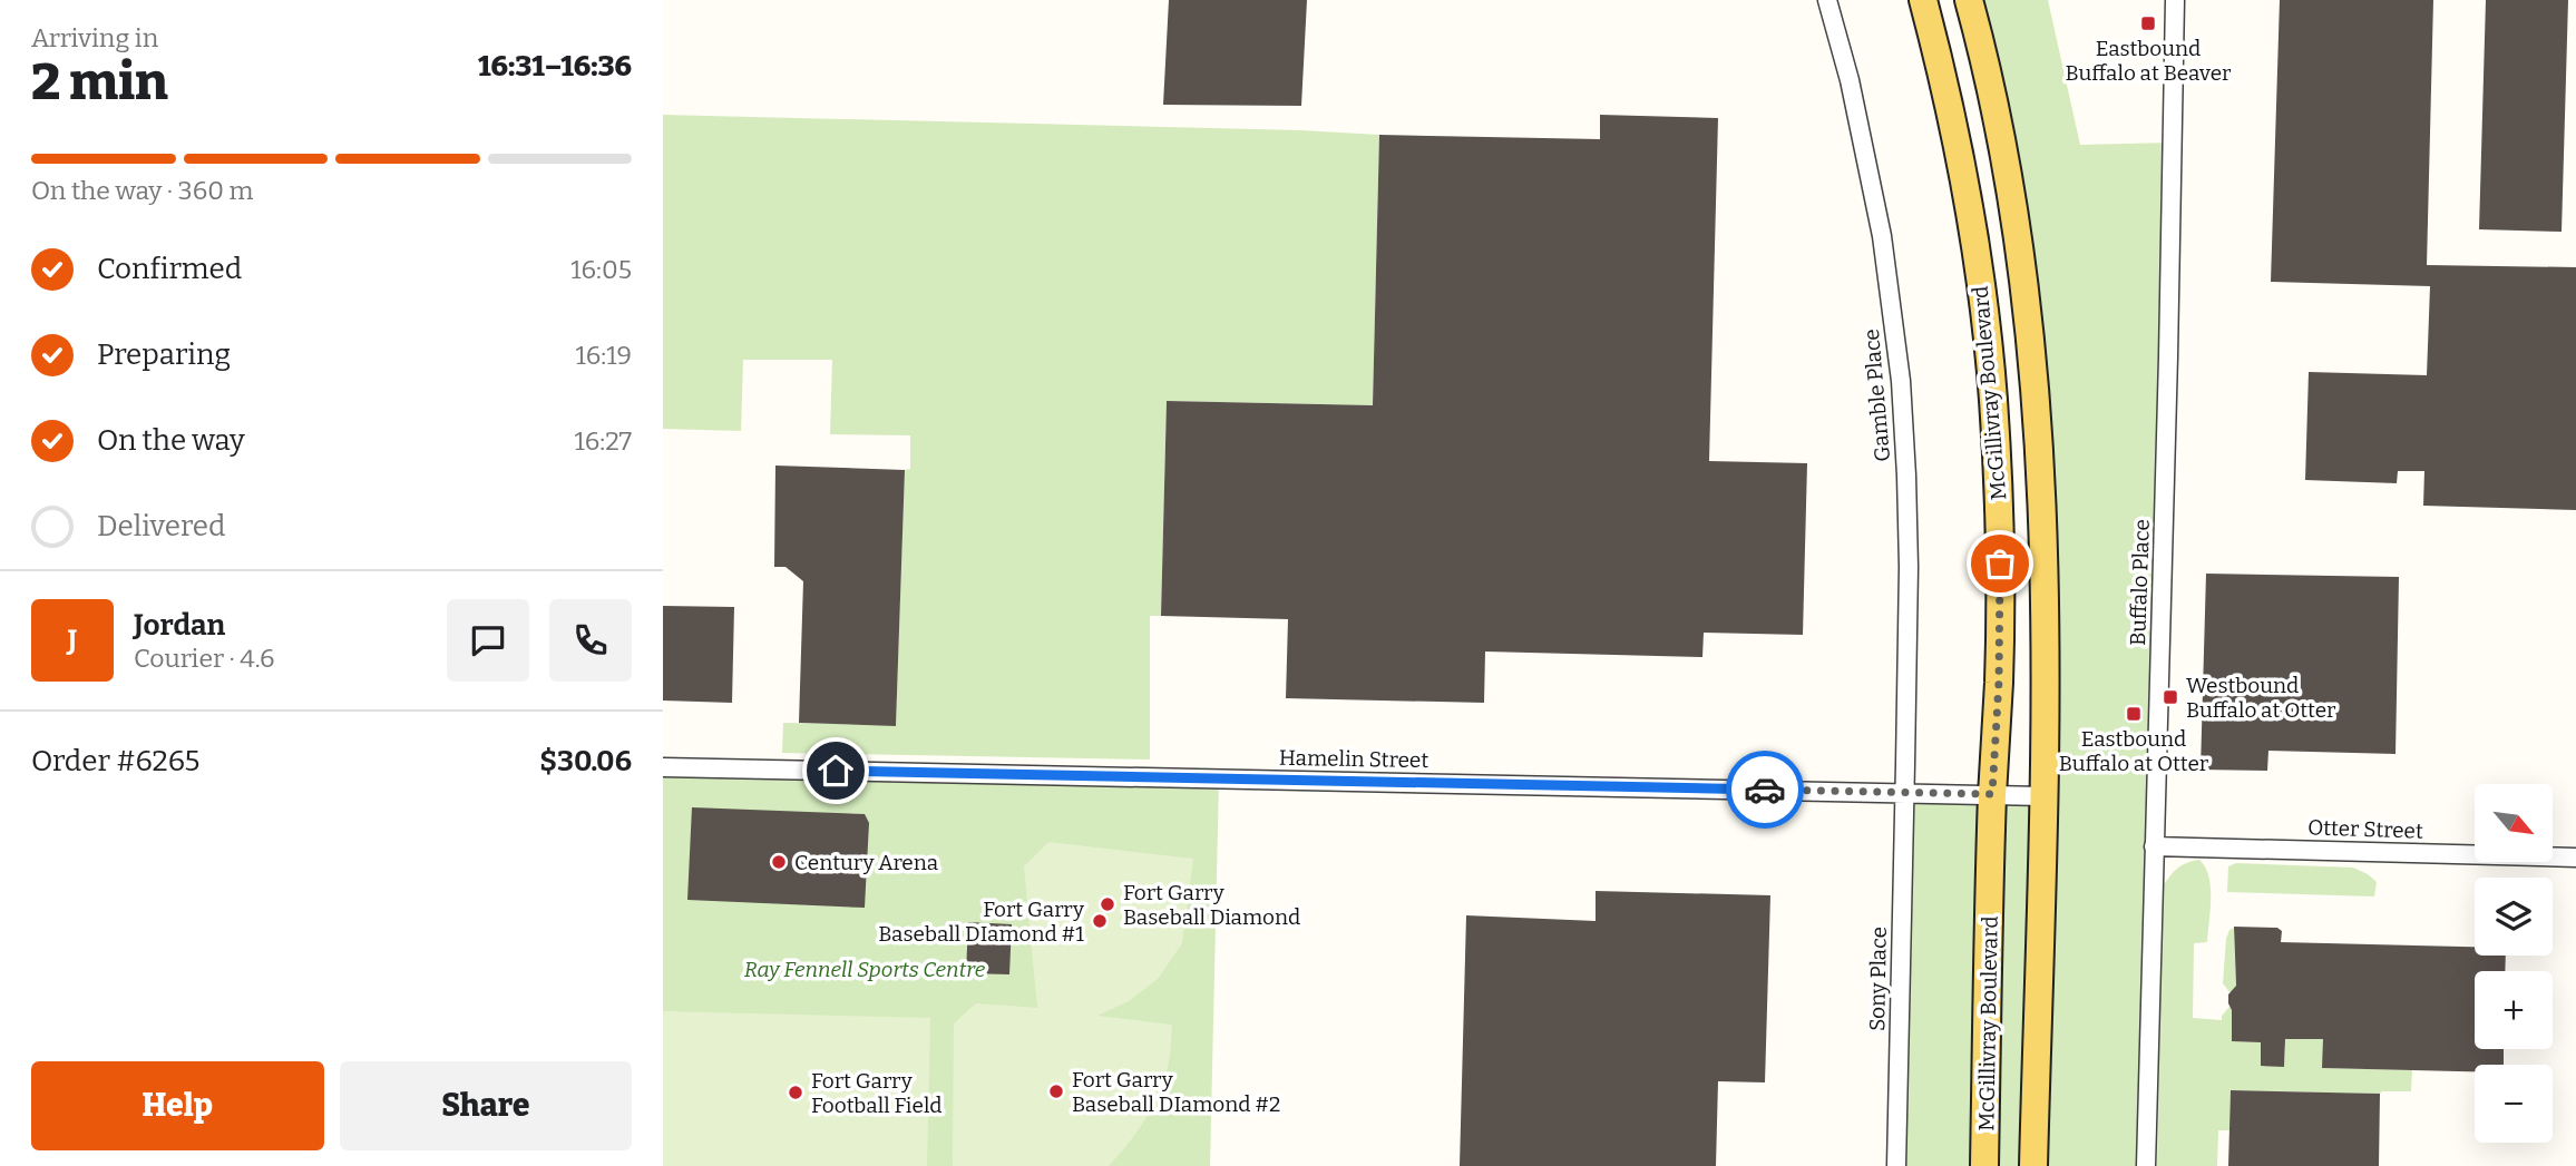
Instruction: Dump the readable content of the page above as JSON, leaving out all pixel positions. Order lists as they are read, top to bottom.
{
  "streets": {
    "main road": ["McGillivray Boulevard"],
    "street": [
      "Gamble Place",
      "Buffalo Place",
      "Hamelin Street",
      "Otter Street",
      "Sony Place"
    ]
  },
  "crossings": [
    ["McGillivray Boulevard", "Hamelin Street"],
    ["Gamble Place", "Hamelin Street"],
    ["Gamble Place", "Sony Place"],
    ["Buffalo Place", "Otter Street"],
    ["Hamelin Street", "Sony Place"]
  ],
  "parks": ["Ray Fennell Sports Centre"],
  "places": {
    "transit": ["Eastbound Buffalo at Beaver", "Westbound Buffalo at Otter", "Eastbound Buffalo at Otter"],
    "other": [
      "Century Arena",
      "Fort Garry Baseball Diamond",
      "Fort Garry Baseball DIamond #1",
      "Fort Garry Baseball DIamond #2",
      "Fort Garry Football Field"
    ]
  },
  "north": "bottom right",
  "page": {
    "heading": ["2 min", "Arriving in", "16:31–16:36"],
    "panel": [
      "Jordan",
      "Courier · 4.6",
      "Order #6265",
      "$30.06"
    ],
    "bar": "On the way · 360 m",
    "list": [
      ["Confirmed", "16:05"],
      ["Preparing", "16:19"],
      ["On the way", "16:27"],
      "Delivered"
    ],
    "round": "J",
    "map_buttons": ["+", "−"],
    "buttons": ["Help", "Share"]
  }
}
